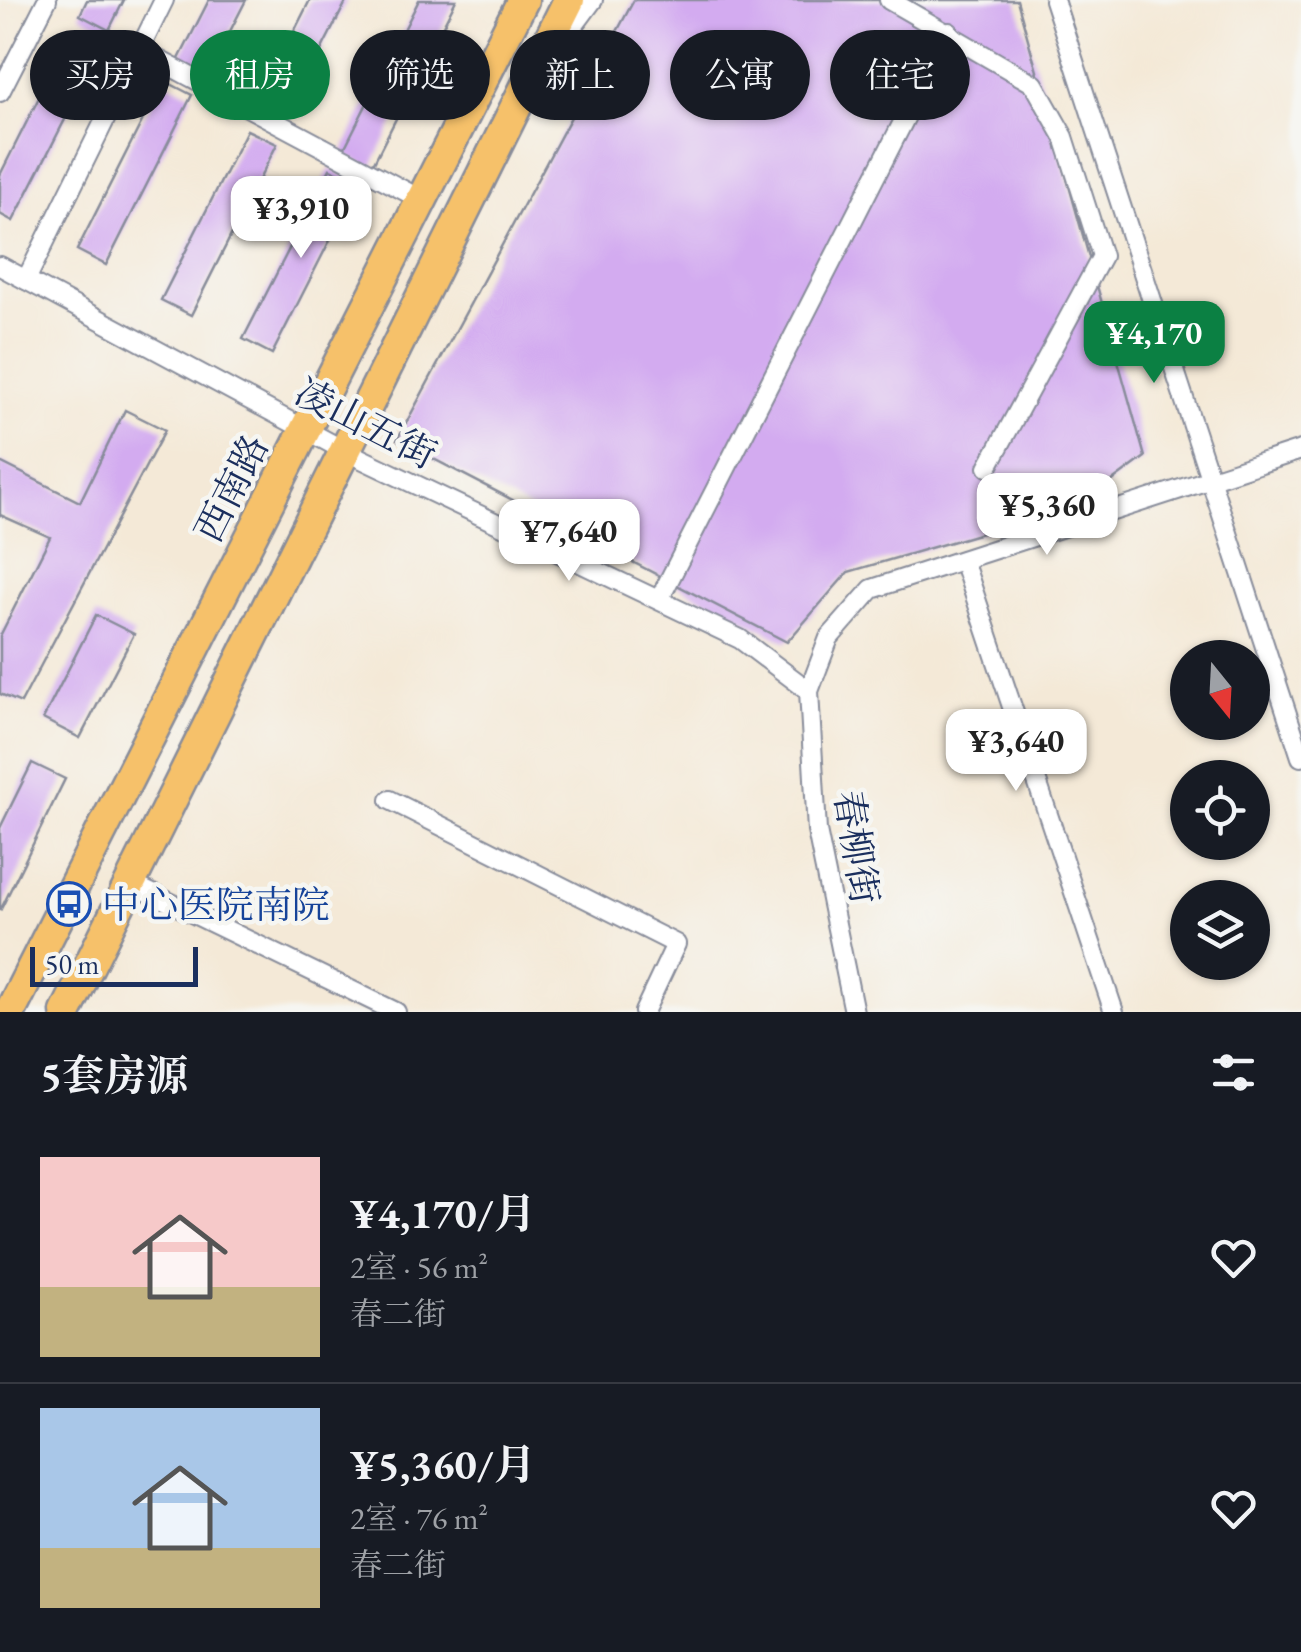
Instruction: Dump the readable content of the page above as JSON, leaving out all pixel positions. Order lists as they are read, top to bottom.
{
  "streets": {
    "main road": ["西南路"],
    "street": ["凌山五街", "春柳街"]
  },
  "crossings": [
    ["凌山五街", "西南路"],
    ["凌山五街", "春柳街"]
  ],
  "places": {
    "bus stop": ["中心医院南院"]
  },
  "scale_bar": "50 m",
  "north": "bottom",
  "page": {
    "chip": [
      "买房",
      "租房",
      "筛选",
      "新上",
      "公寓",
      "住宅"
    ],
    "price": [
      "¥3,910",
      "¥4,170",
      "¥5,360",
      "¥7,640",
      "¥3,640"
    ],
    "scale": "50 m",
    "heading": "5套房源",
    "list": [
      {
        "name": "¥4,170/月",
        "note": "2室 · 56 m² · 春二街"
      },
      {
        "name": "¥5,360/月",
        "note": "2室 · 76 m² · 春二街"
      }
    ]
  }
}
